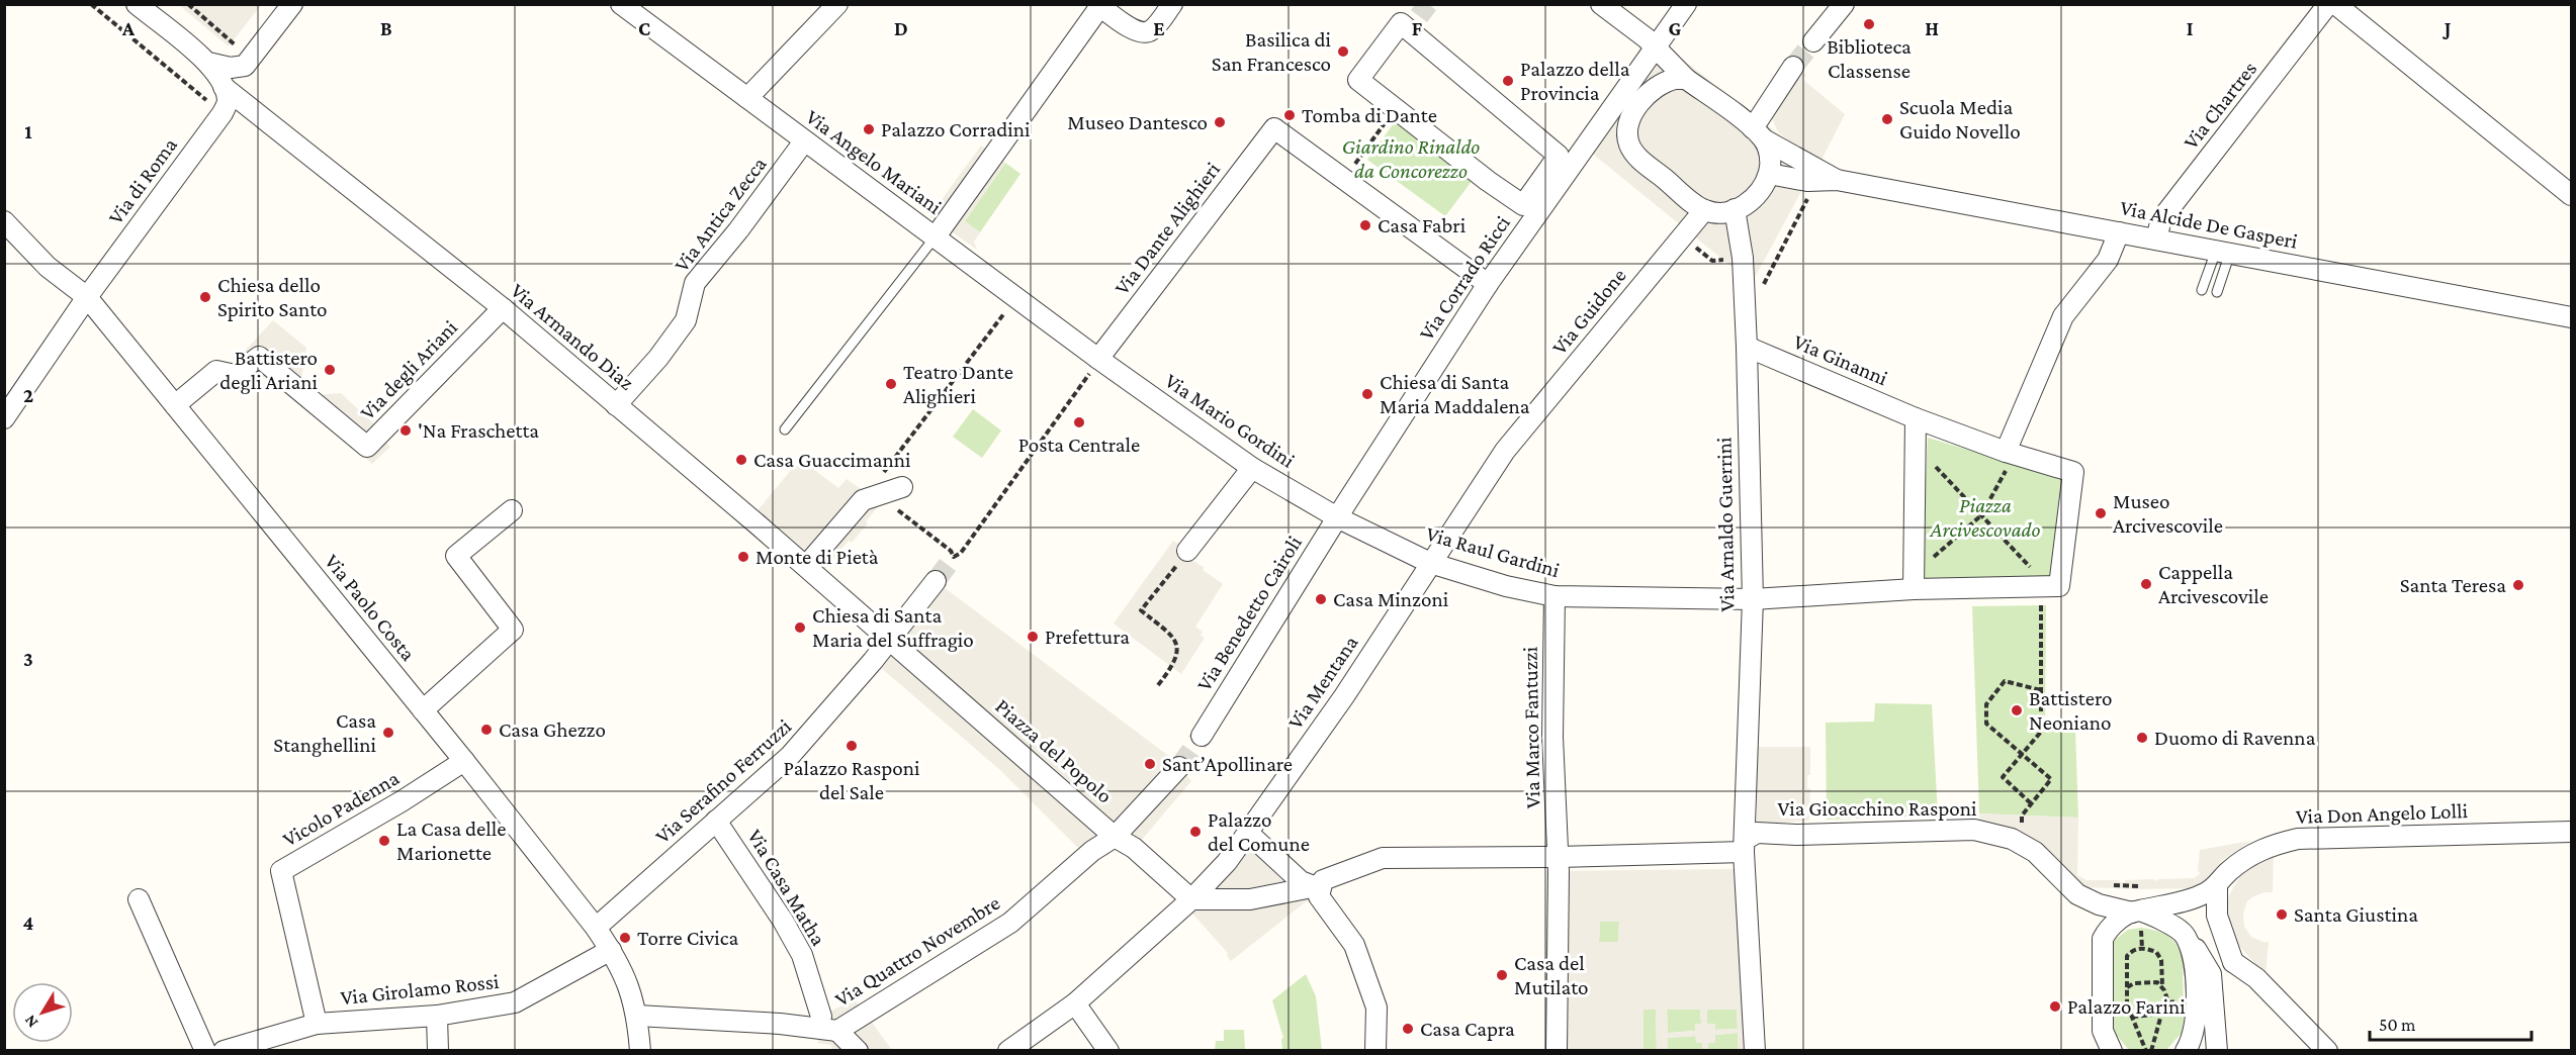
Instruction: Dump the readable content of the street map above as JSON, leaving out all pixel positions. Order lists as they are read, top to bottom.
{
  "streets": {
    "street": [
      "Via Chartres",
      "Via Angelo Mariani",
      "Via di Roma",
      "Via Antica Zecca",
      "Via Alcide De Gasperi",
      "Via Dante Alighieri",
      "Via Corrado Ricci",
      "Via Guidone",
      "Via Armando Diaz",
      "Via Ginanni",
      "Via degli Ariani",
      "Via Mario Gordini",
      "Via Arnaldo Guerrini",
      "Via Raul Gardini",
      "Via Paolo Costa",
      "Via Benedetto Cairoli",
      "Via Mentana",
      "Via Marco Fantuzzi",
      "Piazza del Popolo",
      "Via Serafino Ferruzzi",
      "Vicolo Padenna",
      "Via Gioacchino Rasponi",
      "Via Don Angelo Lolli",
      "Via Casa Matha",
      "Via Quattro Novembre",
      "Via Girolamo Rossi"
    ]
  },
  "crossings": [
    ["Via Chartres", "Via Alcide De Gasperi"],
    ["Via Angelo Mariani", "Via Antica Zecca"],
    ["Via Angelo Mariani", "Via Dante Alighieri"],
    ["Via Angelo Mariani", "Via Mario Gordini"],
    ["Via di Roma", "Via Paolo Costa"],
    ["Via Antica Zecca", "Via Armando Diaz"],
    ["Via Alcide De Gasperi", "Via Guidone"],
    ["Via Alcide De Gasperi", "Via Arnaldo Guerrini"],
    ["Via Dante Alighieri", "Via Mario Gordini"],
    ["Via Corrado Ricci", "Via Mario Gordini"],
    ["Via Corrado Ricci", "Via Raul Gardini"],
    ["Via Corrado Ricci", "Via Benedetto Cairoli"],
    ["Via Guidone", "Via Arnaldo Guerrini"],
    ["Via Guidone", "Via Raul Gardini"],
    ["Via Guidone", "Via Mentana"],
    ["Via Armando Diaz", "Via degli Ariani"],
    ["Via Armando Diaz", "Piazza del Popolo"],
    ["Via Armando Diaz", "Via Serafino Ferruzzi"],
    ["Via Ginanni", "Via Arnaldo Guerrini"],
    ["Via degli Ariani", "Via Paolo Costa"],
    ["Via Mario Gordini", "Via Raul Gardini"],
    ["Via Mario Gordini", "Via Benedetto Cairoli"],
    ["Via Arnaldo Guerrini", "Via Raul Gardini"],
    ["Via Arnaldo Guerrini", "Via Gioacchino Rasponi"],
    ["Via Raul Gardini", "Via Benedetto Cairoli"],
    ["Via Raul Gardini", "Via Mentana"],
    ["Via Raul Gardini", "Via Marco Fantuzzi"],
    ["Via Paolo Costa", "Via Serafino Ferruzzi"],
    ["Via Paolo Costa", "Vicolo Padenna"],
    ["Via Paolo Costa", "Via Quattro Novembre"],
    ["Via Paolo Costa", "Via Girolamo Rossi"],
    ["Via Marco Fantuzzi", "Via Gioacchino Rasponi"],
    ["Piazza del Popolo", "Via Serafino Ferruzzi"],
    ["Piazza del Popolo", "Via Quattro Novembre"],
    ["Via Serafino Ferruzzi", "Via Casa Matha"],
    ["Vicolo Padenna", "Via Girolamo Rossi"],
    ["Via Gioacchino Rasponi", "Via Don Angelo Lolli"]
  ],
  "parks": ["Giardino Rinaldo da Concorezzo", "Piazza Arcivescovado"],
  "places": [
    "Biblioteca Classense",
    "Basilica di San Francesco",
    "Palazzo della Provincia",
    "Tomba di Dante",
    "Scuola Media Guido Novello",
    "Museo Dantesco",
    "Palazzo Corradini",
    "Casa Fabri",
    "Chiesa dello Spirito Santo",
    "Battistero degli Ariani",
    "Teatro Dante Alighieri",
    "Chiesa di Santa Maria Maddalena",
    "Posta Centrale",
    "'Na Fraschetta",
    "Casa Guaccimanni",
    "Museo Arcivescovile",
    "Monte di Pietà",
    "Cappella Arcivescovile",
    "Santa Teresa",
    "Casa Minzoni",
    "Chiesa di Santa Maria del Suffragio",
    "Prefettura",
    "Battistero Neoniano",
    "Casa Ghezzo",
    "Casa Stanghellini",
    "Duomo di Ravenna",
    "Palazzo Rasponi del Sale",
    "Sant’Apollinare",
    "Palazzo del Comune",
    "La Casa delle Marionette",
    "Santa Giustina",
    "Torre Civica",
    "Casa del Mutilato",
    "Palazzo Farini",
    "Casa Capra"
  ],
  "scale_bar": "50 m",
  "north": "bottom left",
  "grid": {
    "columns": [
      "A",
      "B",
      "C",
      "D",
      "E",
      "F",
      "G",
      "H",
      "I",
      "J"
    ],
    "rows": [
      "1",
      "2",
      "3",
      "4"
    ]
  }
}
